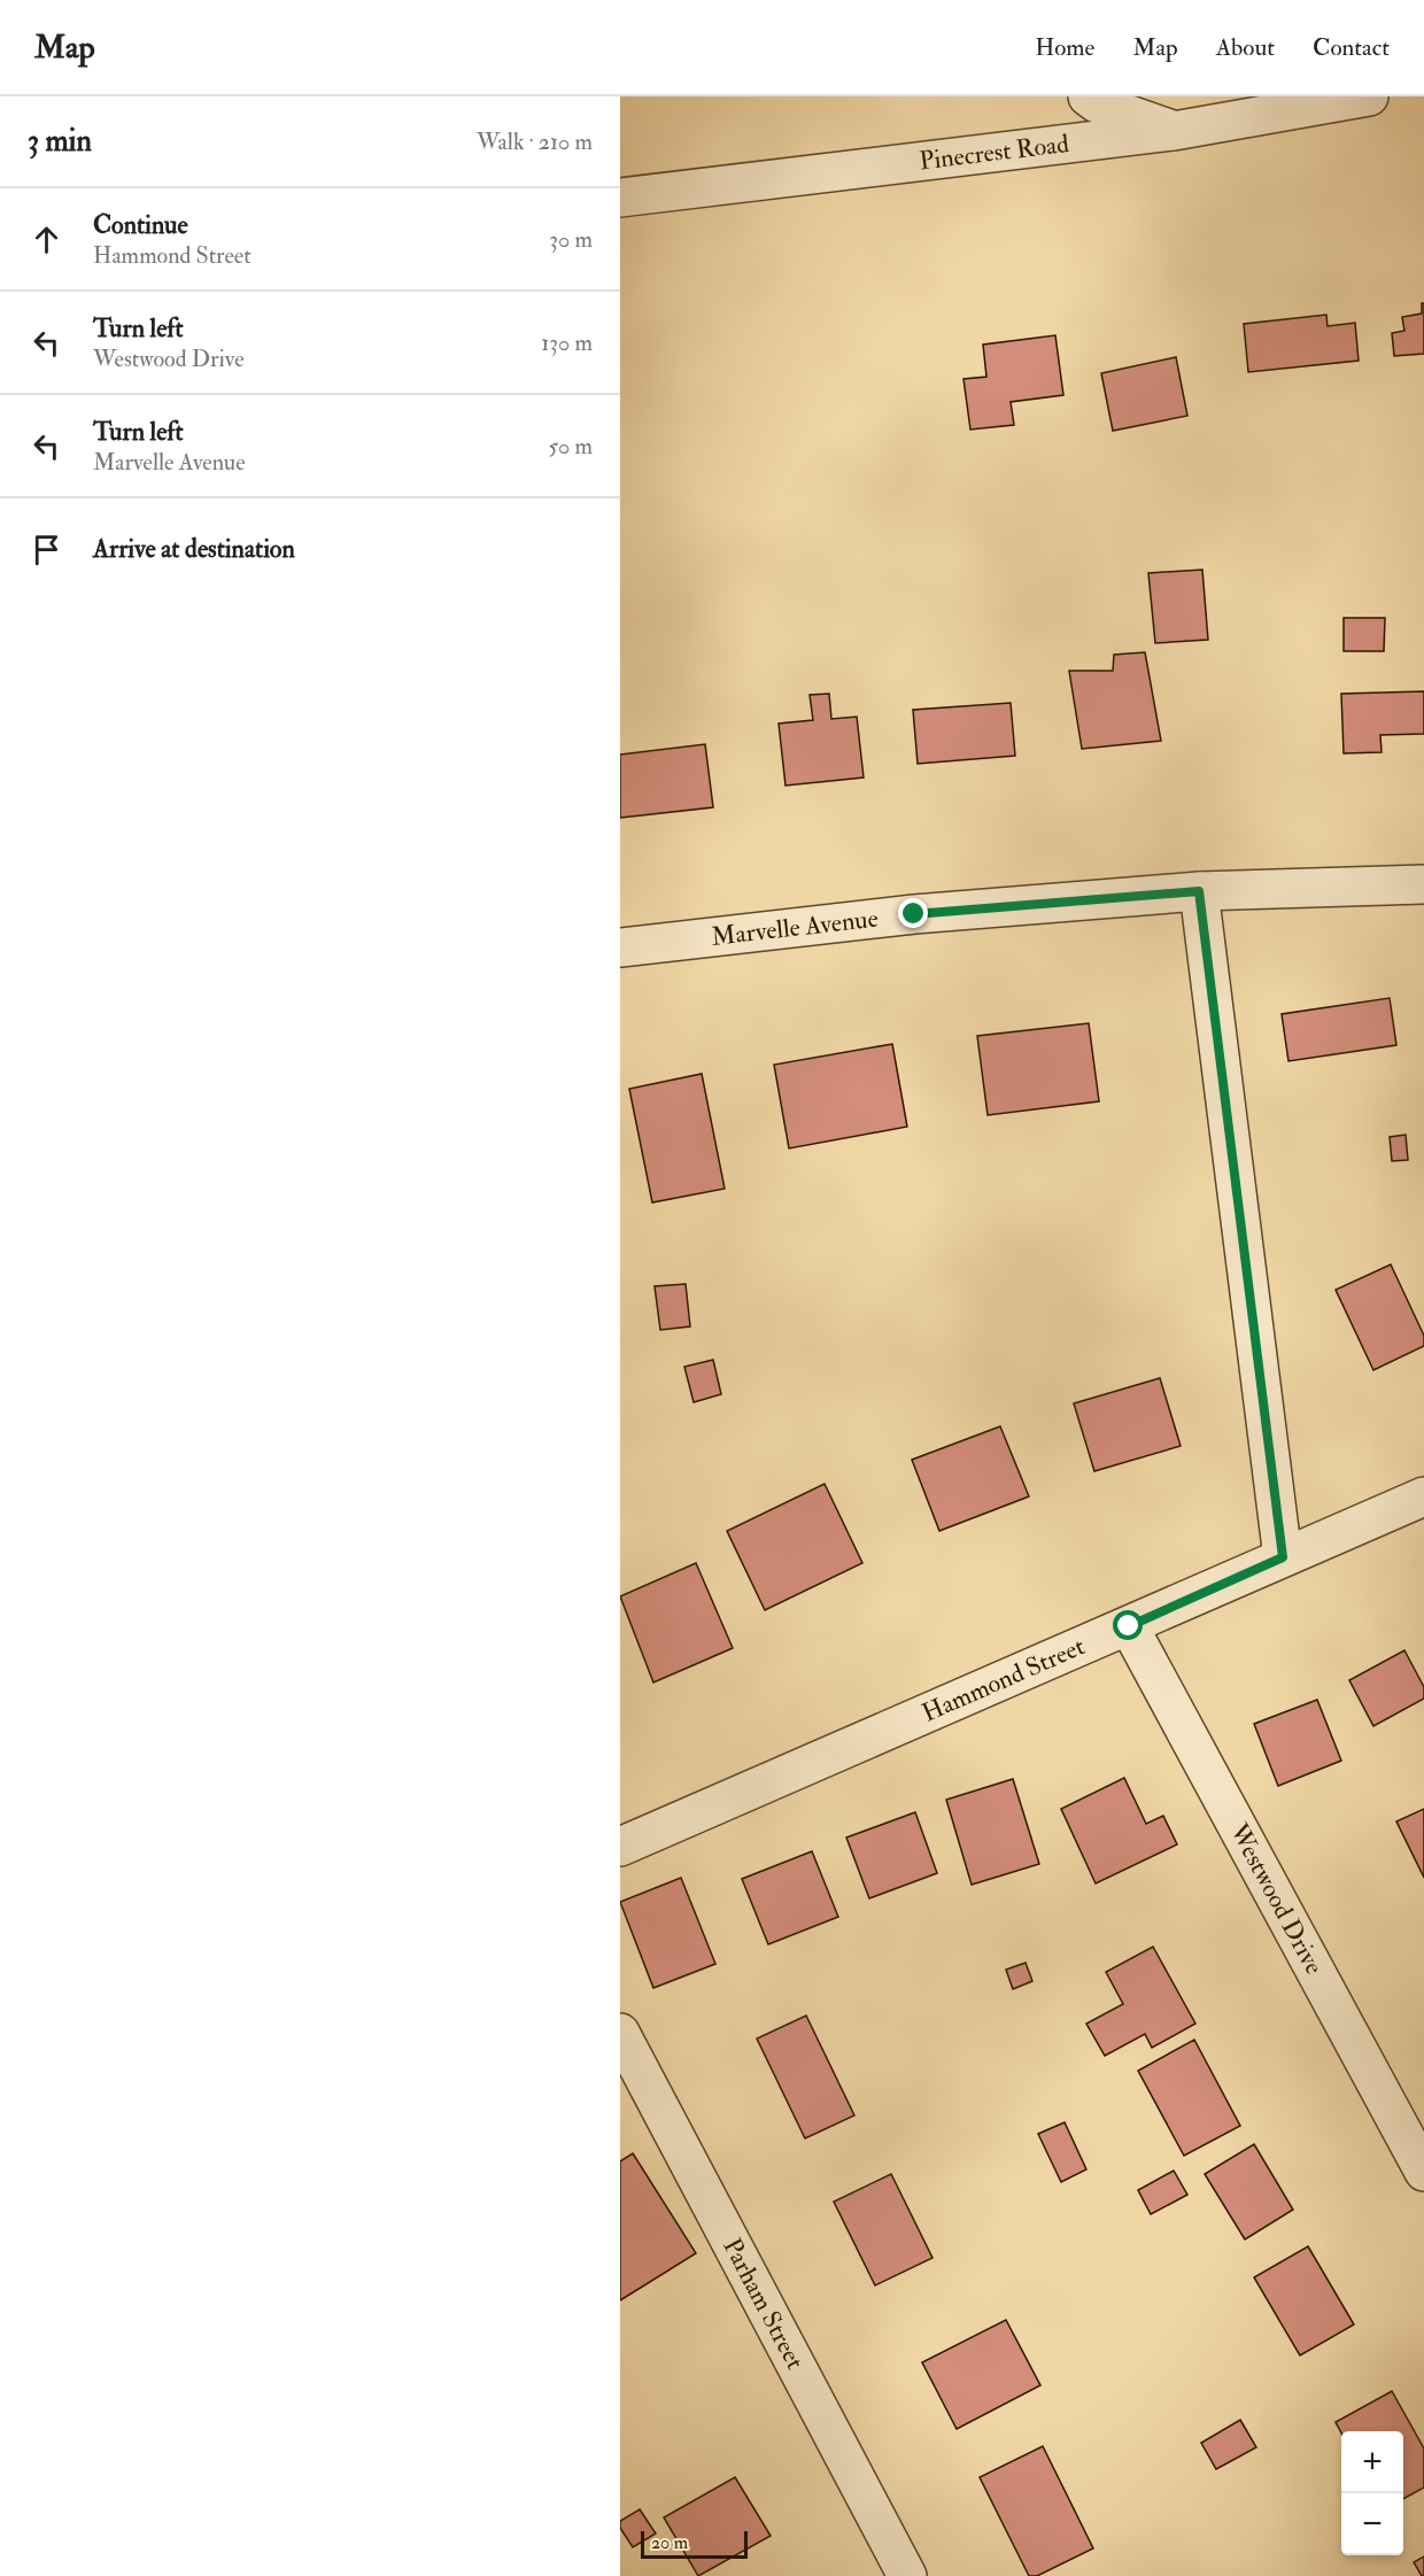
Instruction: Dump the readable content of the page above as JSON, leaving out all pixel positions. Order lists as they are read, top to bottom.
{
  "streets": {
    "street": [
      "Pinecrest Road",
      "Marvelle Avenue",
      "Hammond Street",
      "Westwood Drive",
      "Parham Street"
    ]
  },
  "crossings": [
    ["Hammond Street", "Westwood Drive"]
  ],
  "scale_bar": "20 m",
  "page": {
    "header": "Map",
    "nav": [
      "Home",
      "Map",
      "About",
      "Contact"
    ],
    "heading": ["3 min", "Walk · 210 m"],
    "list": [
      ["Continue", "Hammond Street", "30 m"],
      ["Turn left", "Westwood Drive", "130 m"],
      ["Turn left", "Marvelle Avenue", "50 m"],
      "Arrive at destination"
    ],
    "map_buttons": ["+", "−"],
    "scale": "20 m"
  }
}
